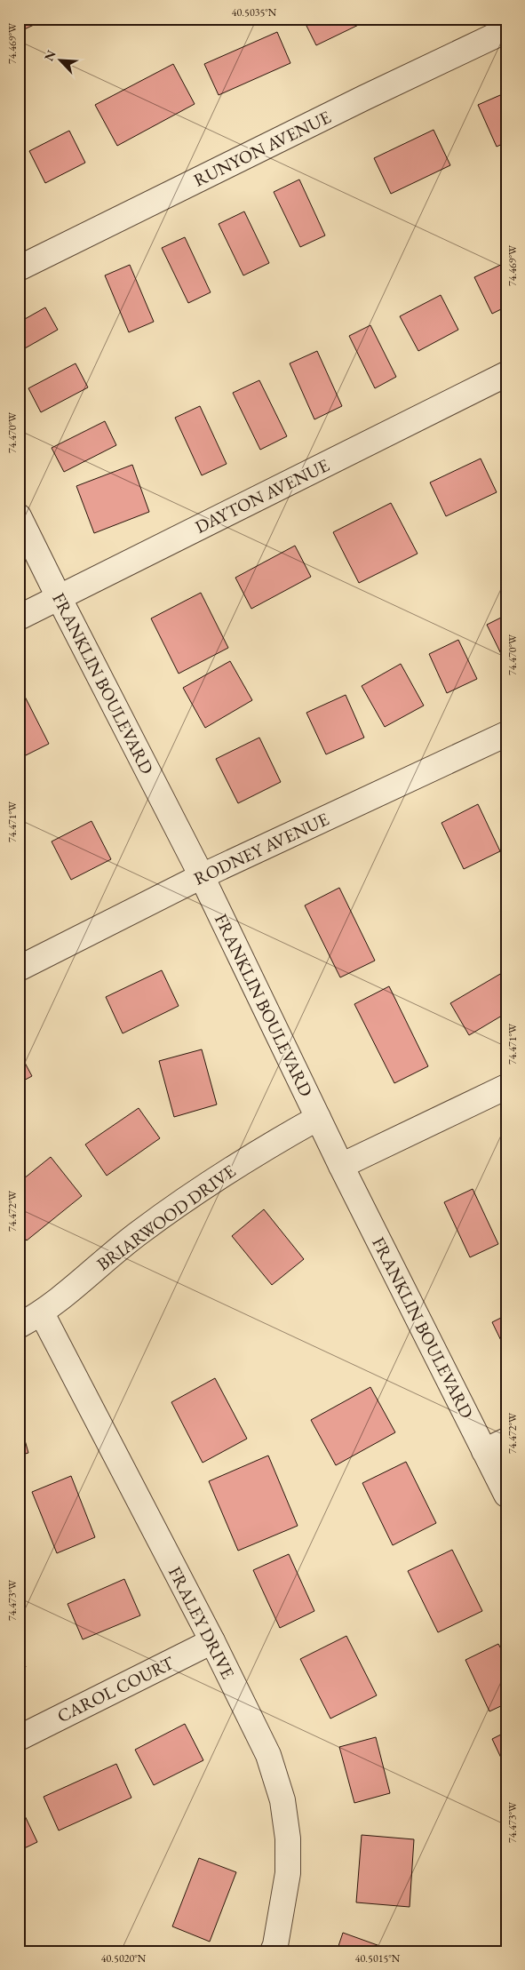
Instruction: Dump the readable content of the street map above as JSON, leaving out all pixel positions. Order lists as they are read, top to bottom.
{
  "streets": {
    "street": [
      "RUNYON AVENUE",
      "DAYTON AVENUE",
      "FRANKLIN BOULEVARD",
      "RODNEY AVENUE",
      "BRIARWOOD DRIVE",
      "FRALEY DRIVE",
      "CAROL COURT"
    ]
  },
  "crossings": [
    ["DAYTON AVENUE", "FRANKLIN BOULEVARD"],
    ["FRANKLIN BOULEVARD", "RODNEY AVENUE"],
    ["FRANKLIN BOULEVARD", "BRIARWOOD DRIVE"],
    ["BRIARWOOD DRIVE", "FRALEY DRIVE"],
    ["FRALEY DRIVE", "CAROL COURT"]
  ],
  "north": "top left",
  "coordinates": [
    "40.5035°N",
    "74.469°W",
    "74.470°W",
    "74.471°W",
    "74.472°W",
    "74.473°W",
    "40.5020°N",
    "40.5015°N"
  ]
}
